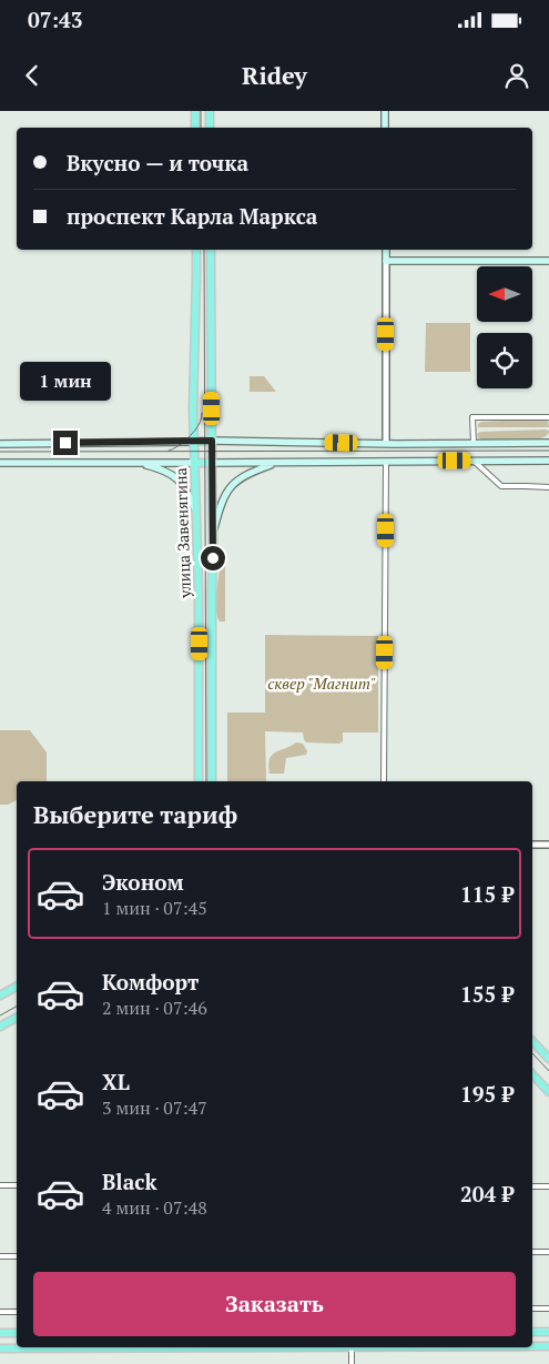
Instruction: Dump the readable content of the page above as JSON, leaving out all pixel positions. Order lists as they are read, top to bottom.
{
  "streets": {
    "main road": ["улица Завенягина"]
  },
  "parks": ["сквер \"Магнит\""],
  "north": "left",
  "page": {
    "status": "07:43",
    "header": "Ridey",
    "banner": ["Вкусно — и точка", "проспект Карла Маркса"],
    "bubble": "1 мин",
    "heading": "Выберите тариф",
    "list": [
      {
        "name": "Эконом",
        "note": "1 мин · 07:45",
        "value": "115 ₽"
      },
      {
        "name": "Комфорт",
        "note": "2 мин · 07:46",
        "value": "155 ₽"
      },
      {
        "name": "XL",
        "note": "3 мин · 07:47",
        "value": "195 ₽"
      },
      {
        "name": "Black",
        "note": "4 мин · 07:48",
        "value": "204 ₽"
      }
    ],
    "buttons": "Заказать"
  }
}
